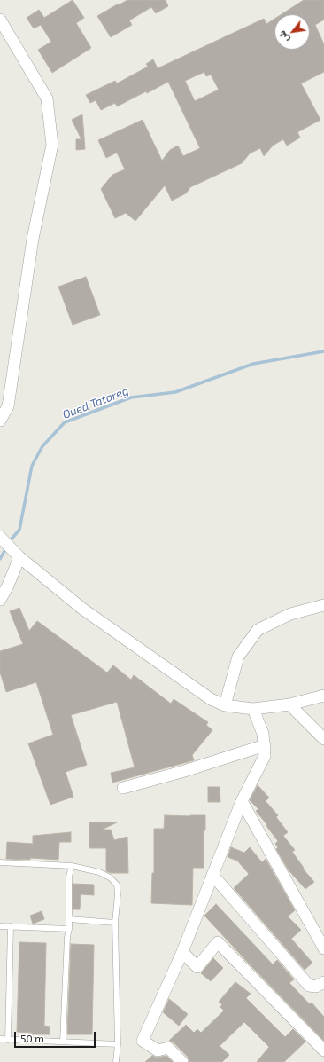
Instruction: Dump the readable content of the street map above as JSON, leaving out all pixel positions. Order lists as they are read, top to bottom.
{
  "water": ["Oued Tatareg"],
  "scale_bar": "50 m",
  "north": "bottom left"
}
